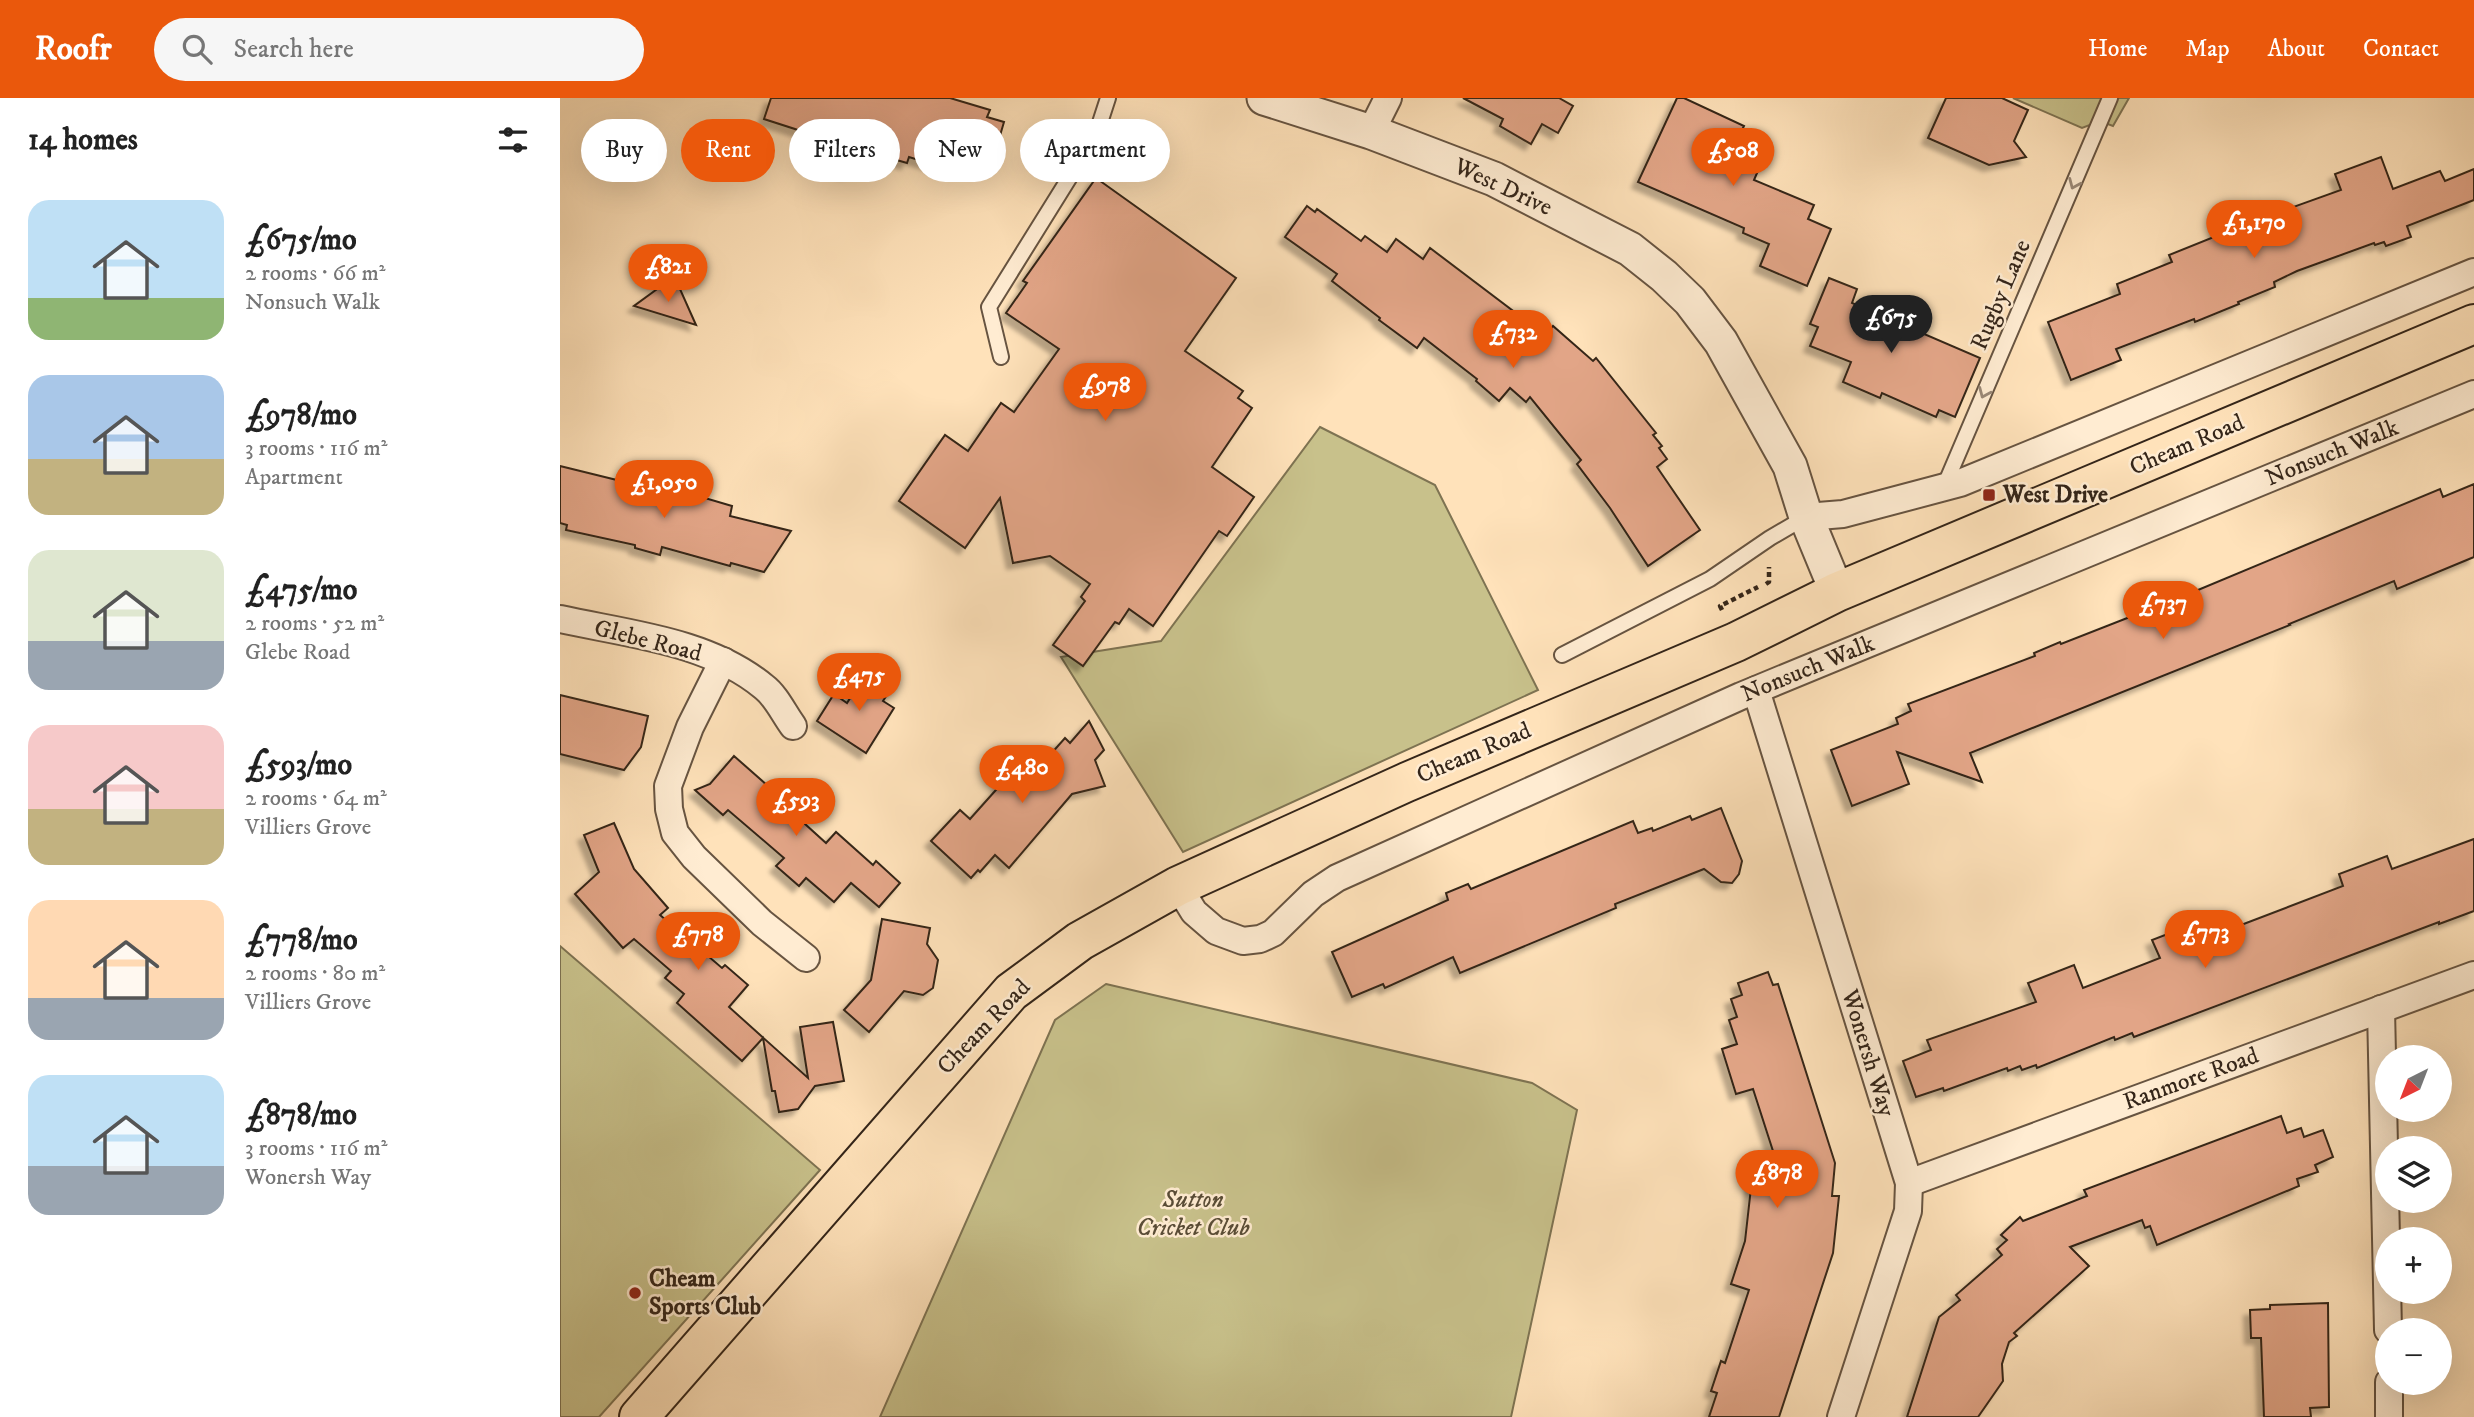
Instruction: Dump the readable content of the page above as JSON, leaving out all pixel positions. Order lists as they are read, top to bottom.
{
  "streets": {
    "highway": ["Cheam Road"],
    "street": [
      "West Drive",
      "Nonsuch Walk",
      "Glebe Road",
      "Wonersh Way",
      "Ranmore Road"
    ],
    "lane": ["Rugby Lane"]
  },
  "crossings": [
    ["West Drive", "Cheam Road"],
    ["Cheam Road", "Nonsuch Walk"],
    ["Nonsuch Walk", "Wonersh Way"],
    ["Wonersh Way", "Ranmore Road"]
  ],
  "one_way": ["Rugby Lane"],
  "parks": ["Sutton Cricket Club"],
  "places": {
    "transit": ["West Drive"],
    "other": ["Cheam Sports Club"]
  },
  "north": "bottom left",
  "page": {
    "header": "Roofr",
    "search": "Search here",
    "nav": [
      "Home",
      "Map",
      "About",
      "Contact"
    ],
    "heading": "14 homes",
    "chip": [
      "Buy",
      "Rent",
      "Filters",
      "New",
      "Apartment"
    ],
    "price": [
      "£508",
      "£1,170",
      "£821",
      "£675",
      "£732",
      "£978",
      "£1,050",
      "£737",
      "£475",
      "£480",
      "£593",
      "£773",
      "£778",
      "£878"
    ],
    "list": [
      {
        "name": "£675/mo",
        "note": "2 rooms · 66 m² · Nonsuch Walk"
      },
      {
        "name": "£978/mo",
        "note": "3 rooms · 116 m² · Apartment"
      },
      {
        "name": "£475/mo",
        "note": "2 rooms · 52 m² · Glebe Road"
      },
      {
        "name": "£593/mo",
        "note": "2 rooms · 64 m² · Villiers Grove"
      },
      {
        "name": "£778/mo",
        "note": "2 rooms · 80 m² · Villiers Grove"
      },
      {
        "name": "£878/mo",
        "note": "3 rooms · 116 m² · Wonersh Way"
      }
    ],
    "map_buttons": ["+", "−"]
  }
}
